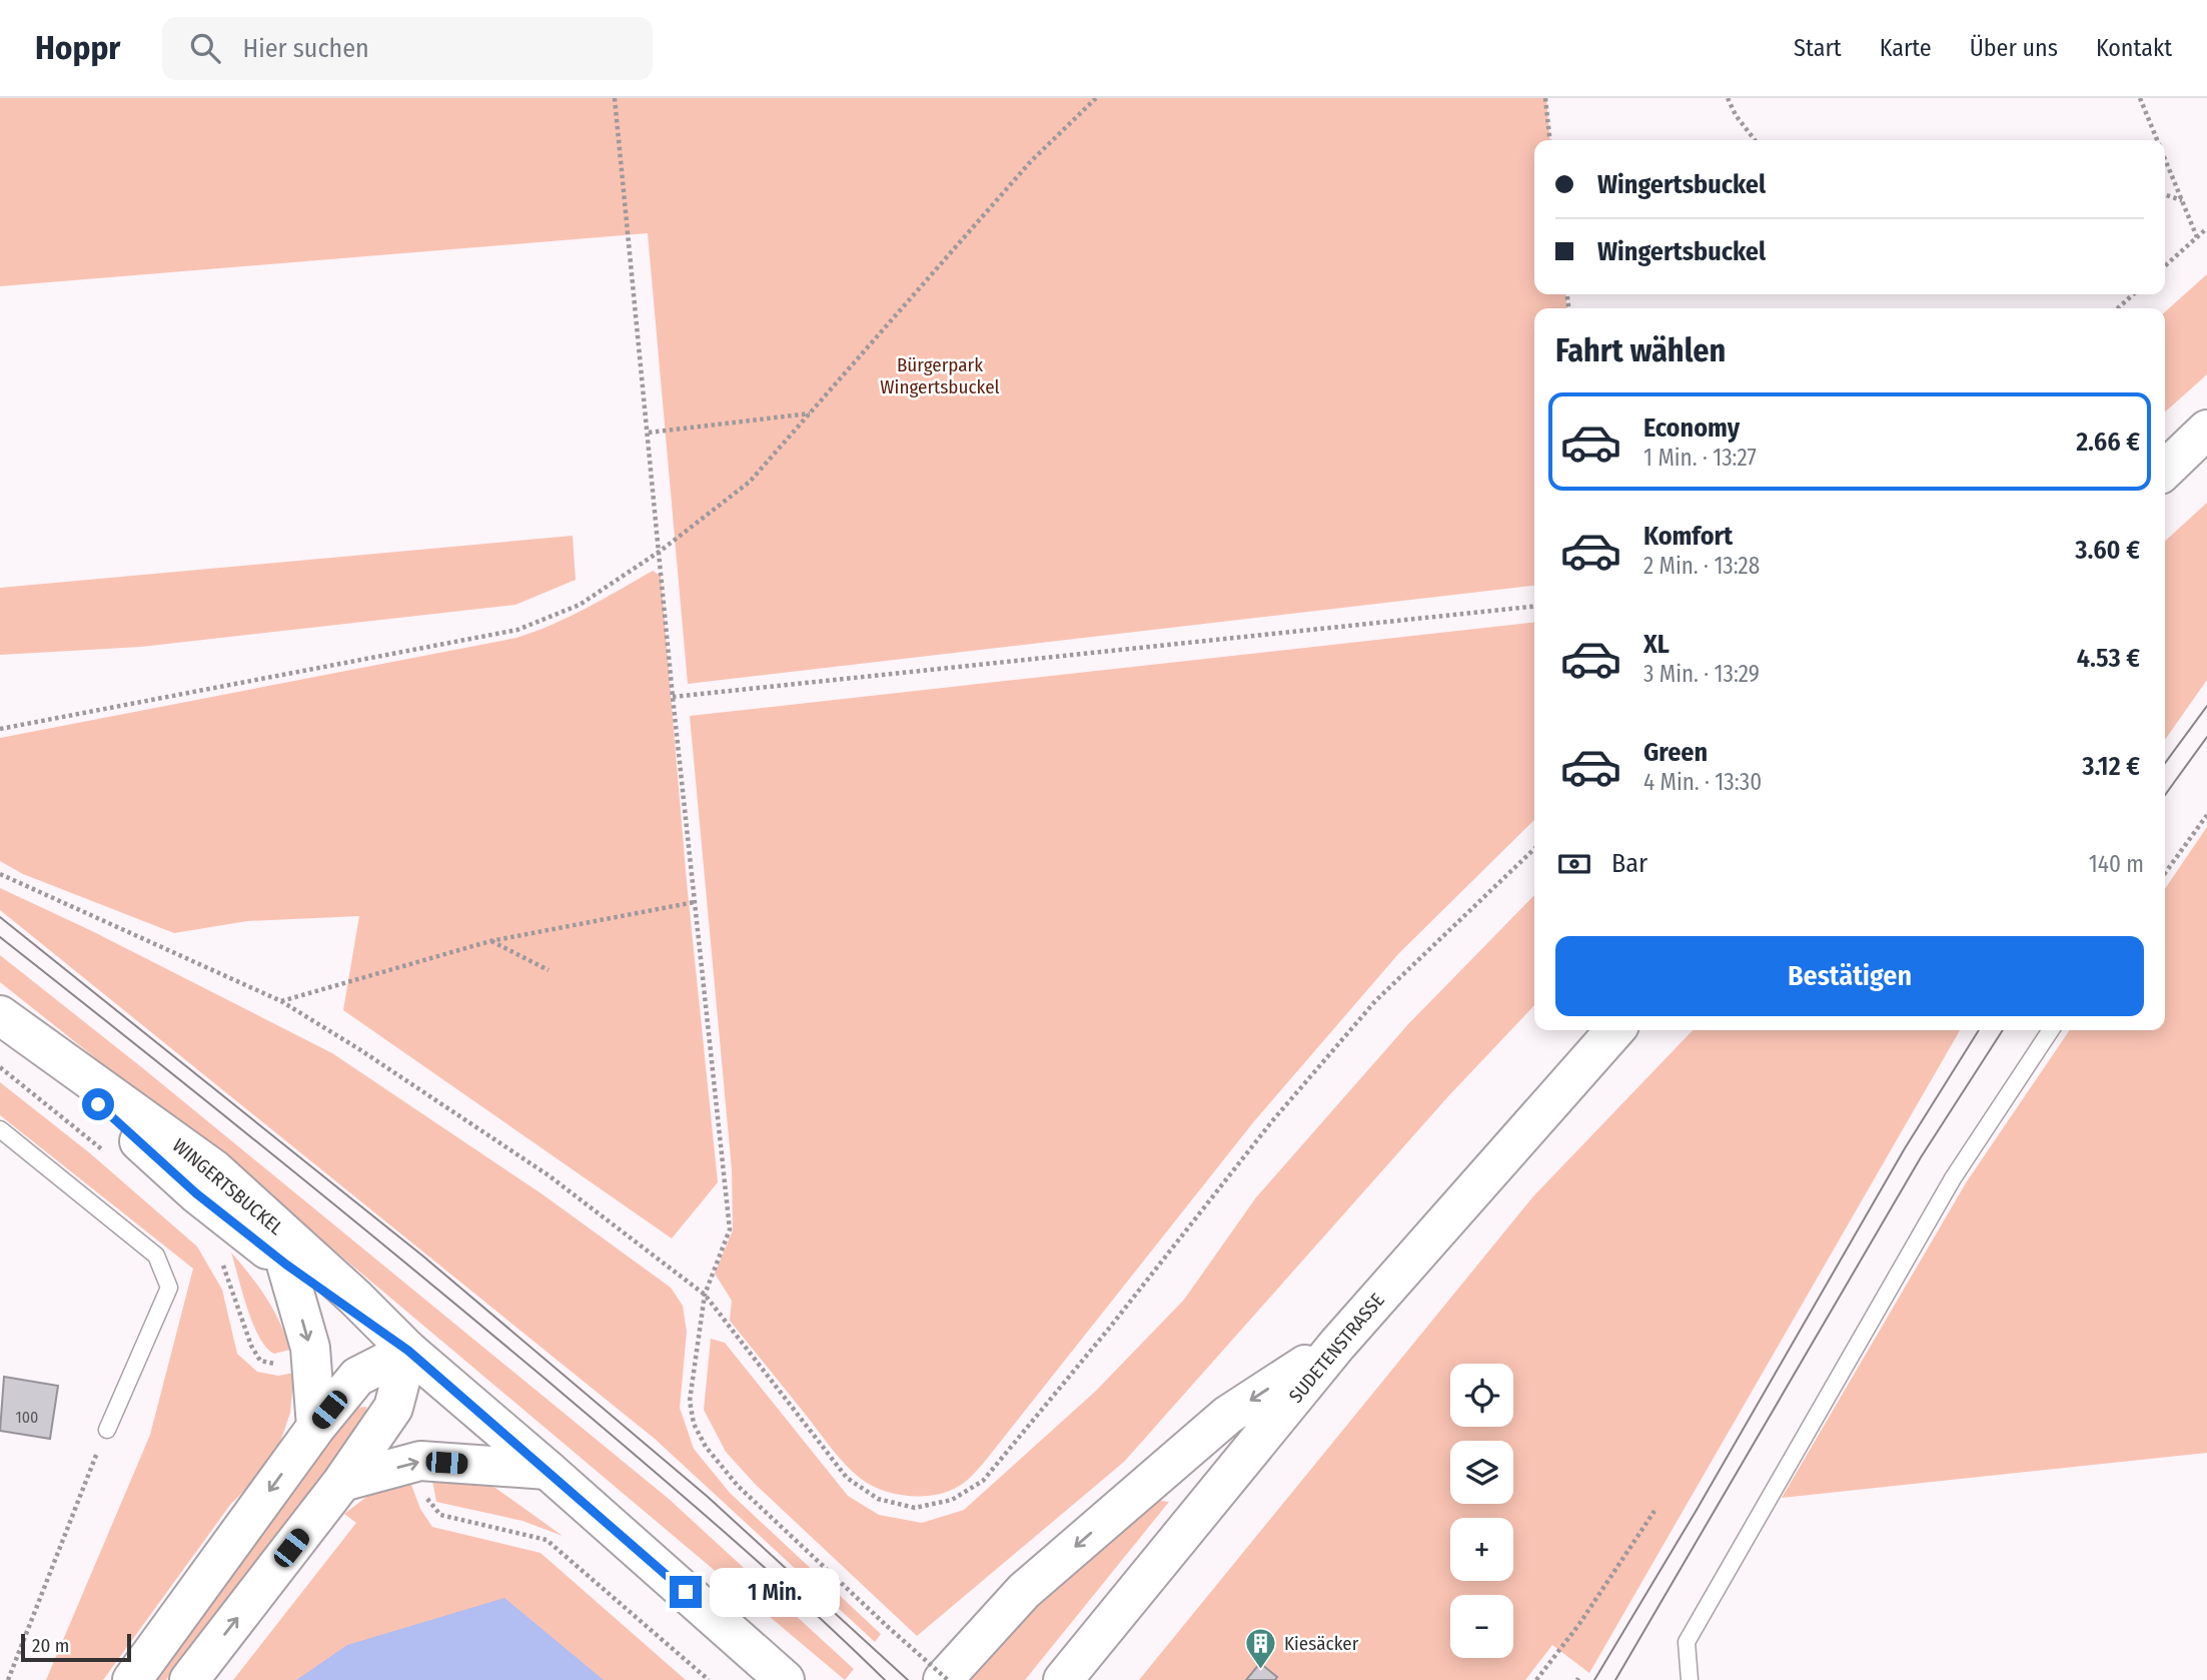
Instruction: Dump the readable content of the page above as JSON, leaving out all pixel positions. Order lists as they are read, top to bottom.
{
  "streets": {
    "main road": ["WINGERTSBUCKEL", "SUDETENSTRASSE"]
  },
  "parks": ["Bürgerpark Wingertsbuckel"],
  "places": {
    "building": ["Kiesäcker"]
  },
  "house_numbers": ["100"],
  "scale_bar": "20 m",
  "page": {
    "header": "Hoppr",
    "search": "Hier suchen",
    "nav": [
      "Start",
      "Karte",
      "Über uns",
      "Kontakt"
    ],
    "banner": ["Wingertsbuckel", "Wingertsbuckel"],
    "heading": "Fahrt wählen",
    "list": [
      {
        "name": "Economy",
        "note": "1 Min. · 13:27",
        "value": "2.66 €"
      },
      {
        "name": "Komfort",
        "note": "2 Min. · 13:28",
        "value": "3.60 €"
      },
      {
        "name": "XL",
        "note": "3 Min. · 13:29",
        "value": "4.53 €"
      },
      {
        "name": "Green",
        "note": "4 Min. · 13:30",
        "value": "3.12 €"
      }
    ],
    "pay": ["Bar", "140 m"],
    "buttons": "Bestätigen",
    "map_buttons": ["+", "−"],
    "bubble": "1 Min.",
    "scale": "20 m"
  }
}
